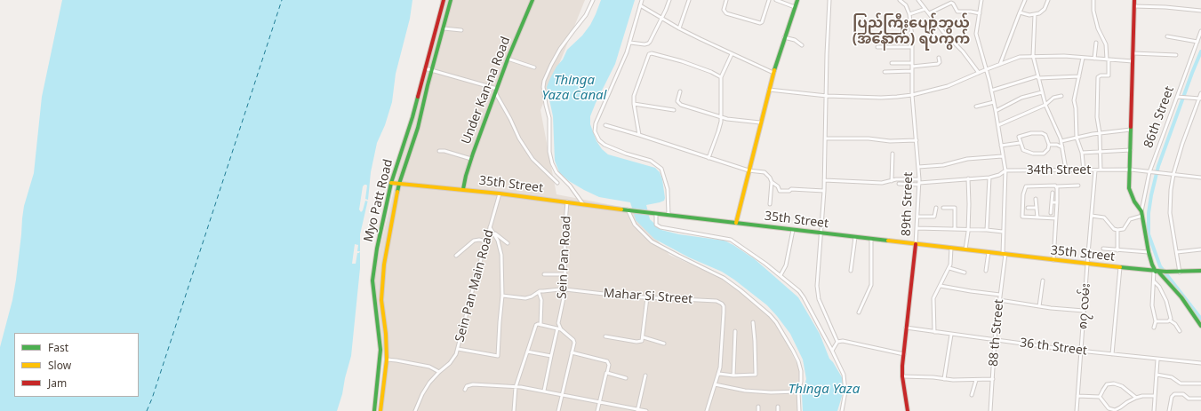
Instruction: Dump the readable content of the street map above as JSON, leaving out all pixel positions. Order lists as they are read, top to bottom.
{
  "streets": {
    "main road": [
      "Under Kan-na Road",
      "35th Street",
      "Myo Patt Road",
      "89th Street"
    ],
    "street": [
      "86th Street",
      "34th Street",
      "Sein Pan Road",
      "Sein Pan Main Road",
      "Mahar Si Street",
      "၈၇ လမ်း",
      "88 th Street",
      "36 th Street"
    ]
  },
  "crossings": [
    ["Under Kan-na Road", "35th Street"],
    ["86th Street", "34th Street"],
    ["34th Street", "89th Street"],
    ["34th Street", "၈၇ လမ်း"],
    ["34th Street", "88 th Street"],
    ["35th Street", "Myo Patt Road"],
    ["35th Street", "89th Street"],
    ["35th Street", "Sein Pan Road"],
    ["35th Street", "Sein Pan Main Road"],
    ["35th Street", "၈၇ လမ်း"],
    ["35th Street", "88 th Street"],
    ["89th Street", "36 th Street"],
    ["Sein Pan Road", "Mahar Si Street"],
    ["၈၇ လမ်း", "36 th Street"],
    ["88 th Street", "36 th Street"]
  ],
  "districts": ["ပြည်ကြီးပျော်ဘွယ် (အနောက်) ရပ်ကွက်"],
  "water": ["Thinga Yaza Canal", "Thinga Yaza"],
  "legend": ["Fast", "Slow", "Jam"]
}
